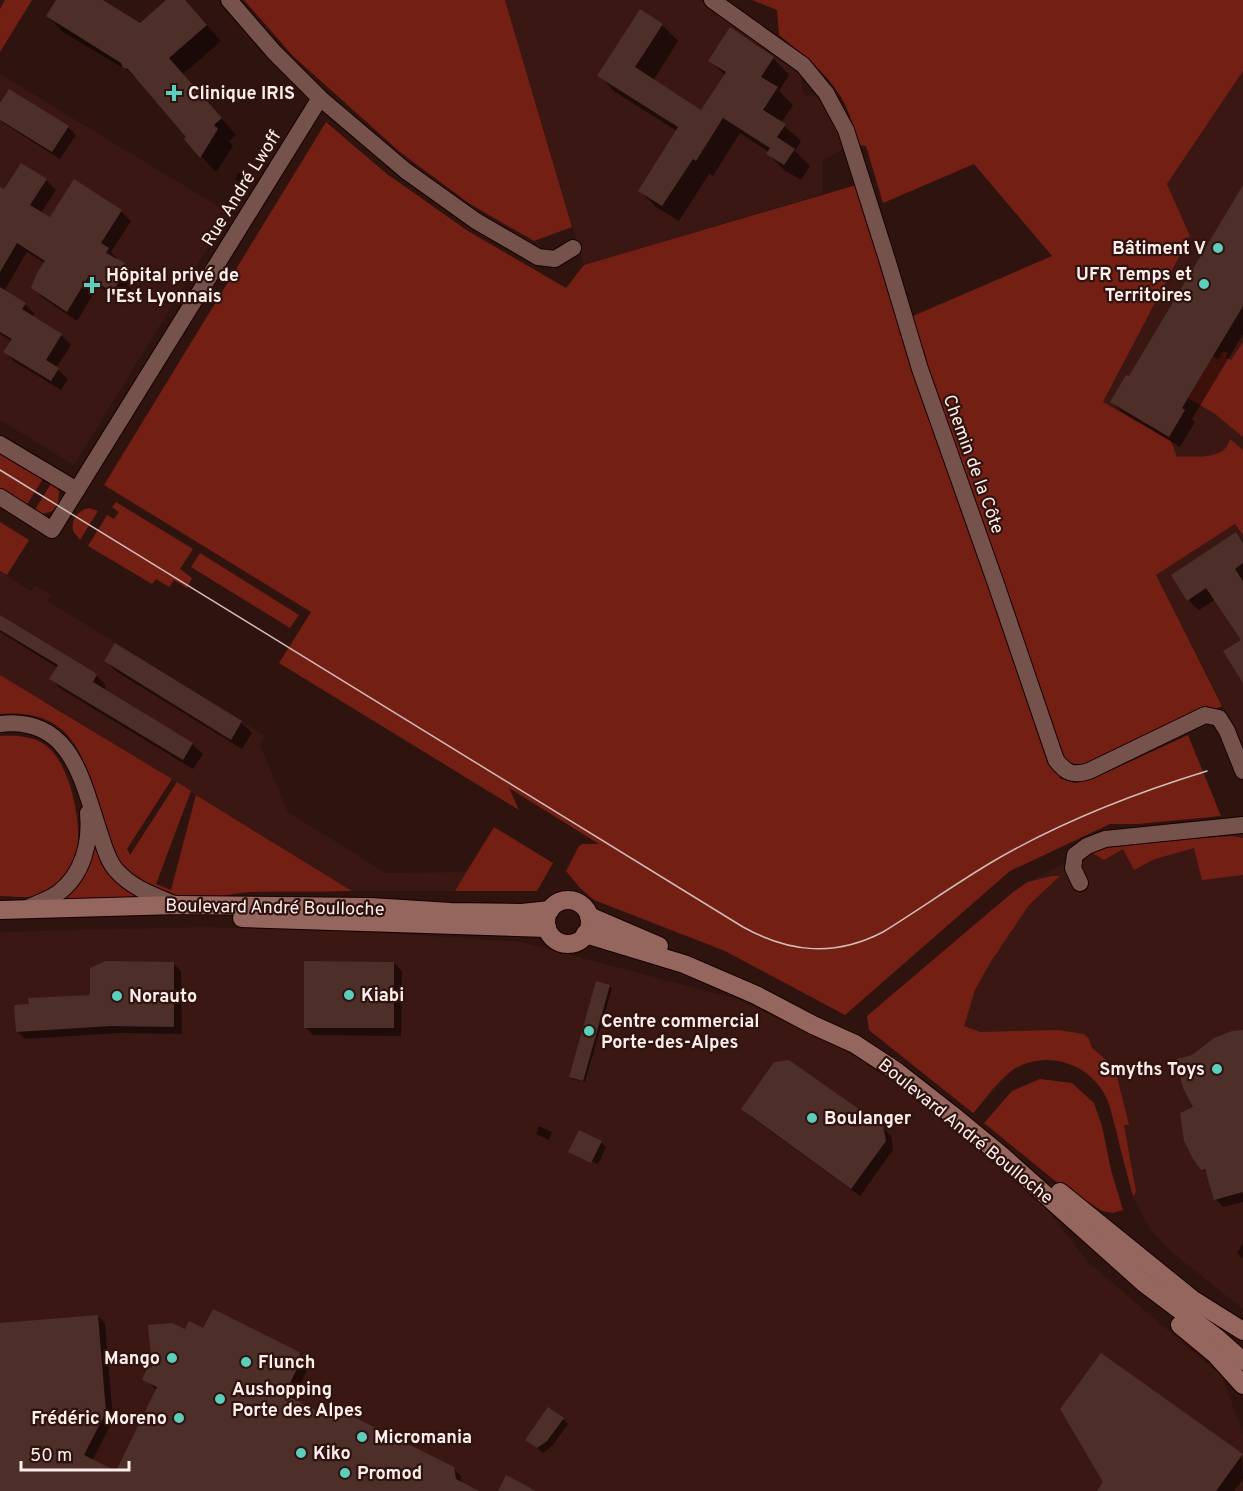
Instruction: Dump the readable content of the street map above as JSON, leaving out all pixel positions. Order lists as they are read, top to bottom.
{
  "streets": {
    "main road": ["Boulevard André Boulloche"],
    "street": ["Rue André Lwoff", "Chemin de la Côte"]
  },
  "places": {
    "health": ["Clinique IRIS", "Hôpital privé de l'Est Lyonnais"],
    "other": [
      "Bâtiment V",
      "UFR Temps et Territoires",
      "Kiabi",
      "Norauto",
      "Centre commercial Porte-des-Alpes",
      "Smyths Toys",
      "Boulanger",
      "Mango",
      "Flunch",
      "Aushopping Porte des Alpes",
      "Frédéric Moreno",
      "Micromania",
      "Kiko",
      "Promod"
    ]
  },
  "scale_bar": "50 m"
}
